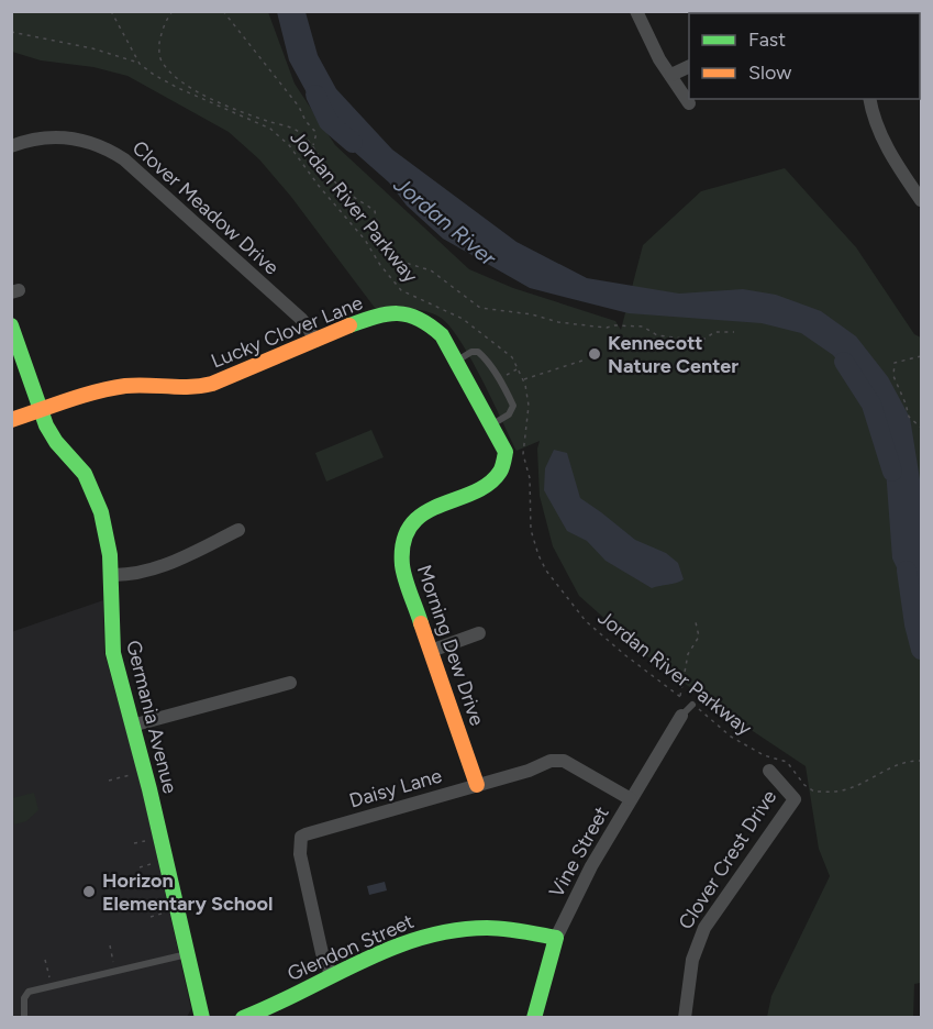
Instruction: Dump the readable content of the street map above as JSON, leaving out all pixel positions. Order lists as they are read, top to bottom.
{
  "streets": {
    "street": [
      "Clover Meadow Drive",
      "Lucky Clover Lane",
      "Morning Dew Drive",
      "Germania Avenue",
      "Daisy Lane",
      "Vine Street",
      "Clover Crest Drive",
      "Glendon Street"
    ],
    "path": ["Jordan River Parkway"]
  },
  "crossings": [
    ["Clover Meadow Drive", "Lucky Clover Lane"],
    ["Lucky Clover Lane", "Morning Dew Drive"],
    ["Lucky Clover Lane", "Germania Avenue"],
    ["Morning Dew Drive", "Daisy Lane"],
    ["Daisy Lane", "Vine Street"],
    ["Daisy Lane", "Glendon Street"],
    ["Vine Street", "Glendon Street"]
  ],
  "water": ["Jordan River"],
  "places": ["Kennecott Nature Center", "Horizon Elementary School"],
  "legend": ["Fast", "Slow"]
}
